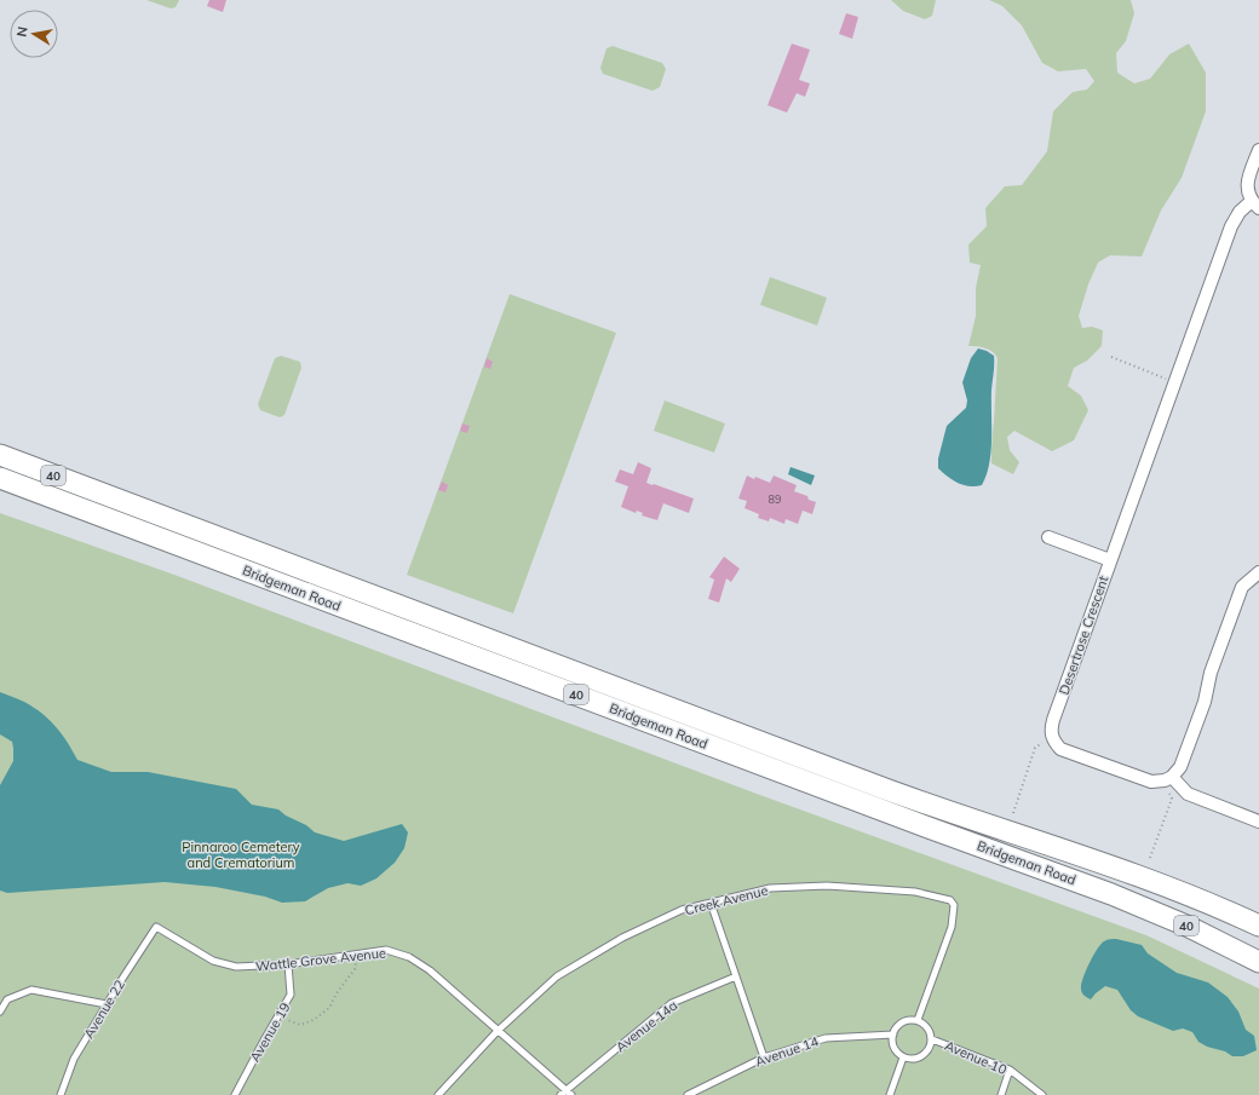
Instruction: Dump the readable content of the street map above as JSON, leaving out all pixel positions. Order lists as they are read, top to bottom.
{
  "streets": {
    "main road": ["40", "Bridgeman Road"],
    "street": ["Desertrose Crescent"],
    "lane": [
      "Creek Avenue",
      "Wattle Grove Avenue",
      "Avenue 22",
      "Avenue 14a",
      "Avenue 19",
      "Avenue 14",
      "Avenue 10"
    ]
  },
  "crossings": [
    ["Creek Avenue", "Wattle Grove Avenue"],
    ["Creek Avenue", "Avenue 14"],
    ["Creek Avenue", "Avenue 10"],
    ["Wattle Grove Avenue", "Avenue 22"],
    ["Wattle Grove Avenue", "Avenue 14a"],
    ["Wattle Grove Avenue", "Avenue 19"],
    ["Avenue 14", "Avenue 10"]
  ],
  "parks": ["Pinnaroo Cemetery and Crematorium"],
  "house_numbers": ["89"],
  "north": "left"
}
